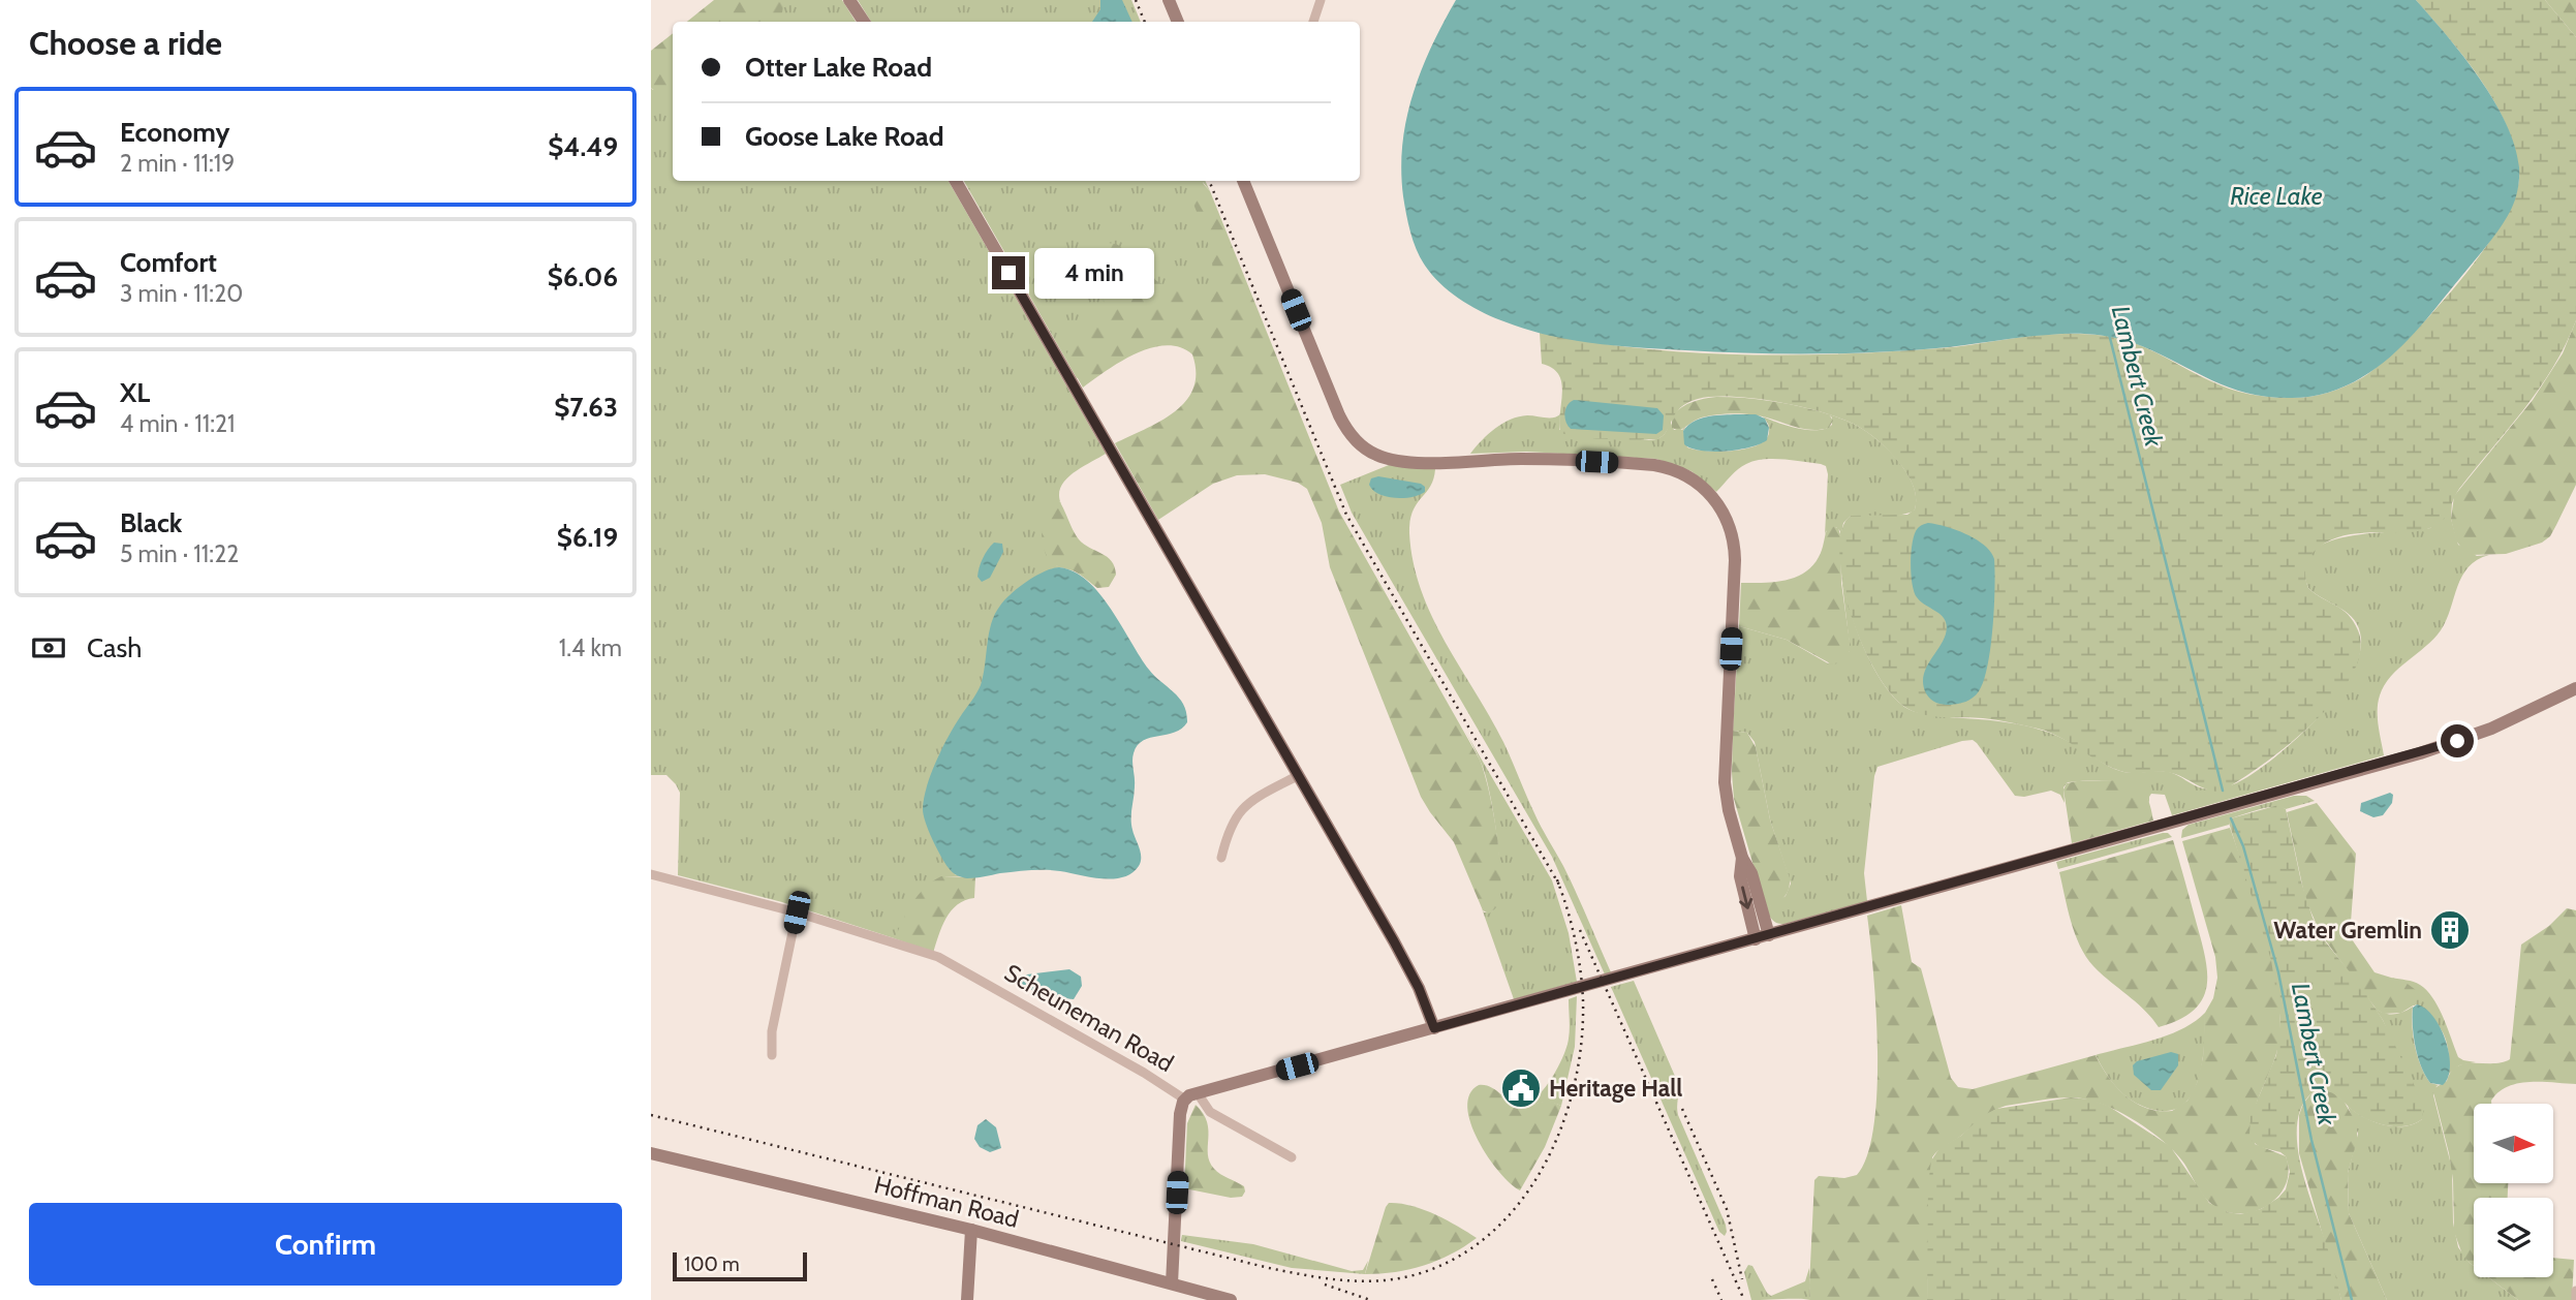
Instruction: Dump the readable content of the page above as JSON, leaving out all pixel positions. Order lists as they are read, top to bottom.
{
  "streets": {
    "street": ["Scheuneman Road", "Hoffman Road"]
  },
  "crossings": [
    ["Scheuneman Road", "Hoffman Road"]
  ],
  "water": ["Rice Lake", "Lambert Creek"],
  "places": {
    "building": ["Water Gremlin"],
    "public building": ["Heritage Hall"]
  },
  "scale_bar": "100 m",
  "north": "right",
  "page": {
    "heading": "Choose a ride",
    "banner": ["Otter Lake Road", "Goose Lake Road"],
    "list": [
      {
        "name": "Economy",
        "note": "2 min · 11:19",
        "value": "$4.49"
      },
      {
        "name": "Comfort",
        "note": "3 min · 11:20",
        "value": "$6.06"
      },
      {
        "name": "XL",
        "note": "4 min · 11:21",
        "value": "$7.63"
      },
      {
        "name": "Black",
        "note": "5 min · 11:22",
        "value": "$6.19"
      }
    ],
    "bubble": "4 min",
    "pay": ["Cash", "1.4 km"],
    "buttons": "Confirm",
    "scale": "100 m"
  }
}
